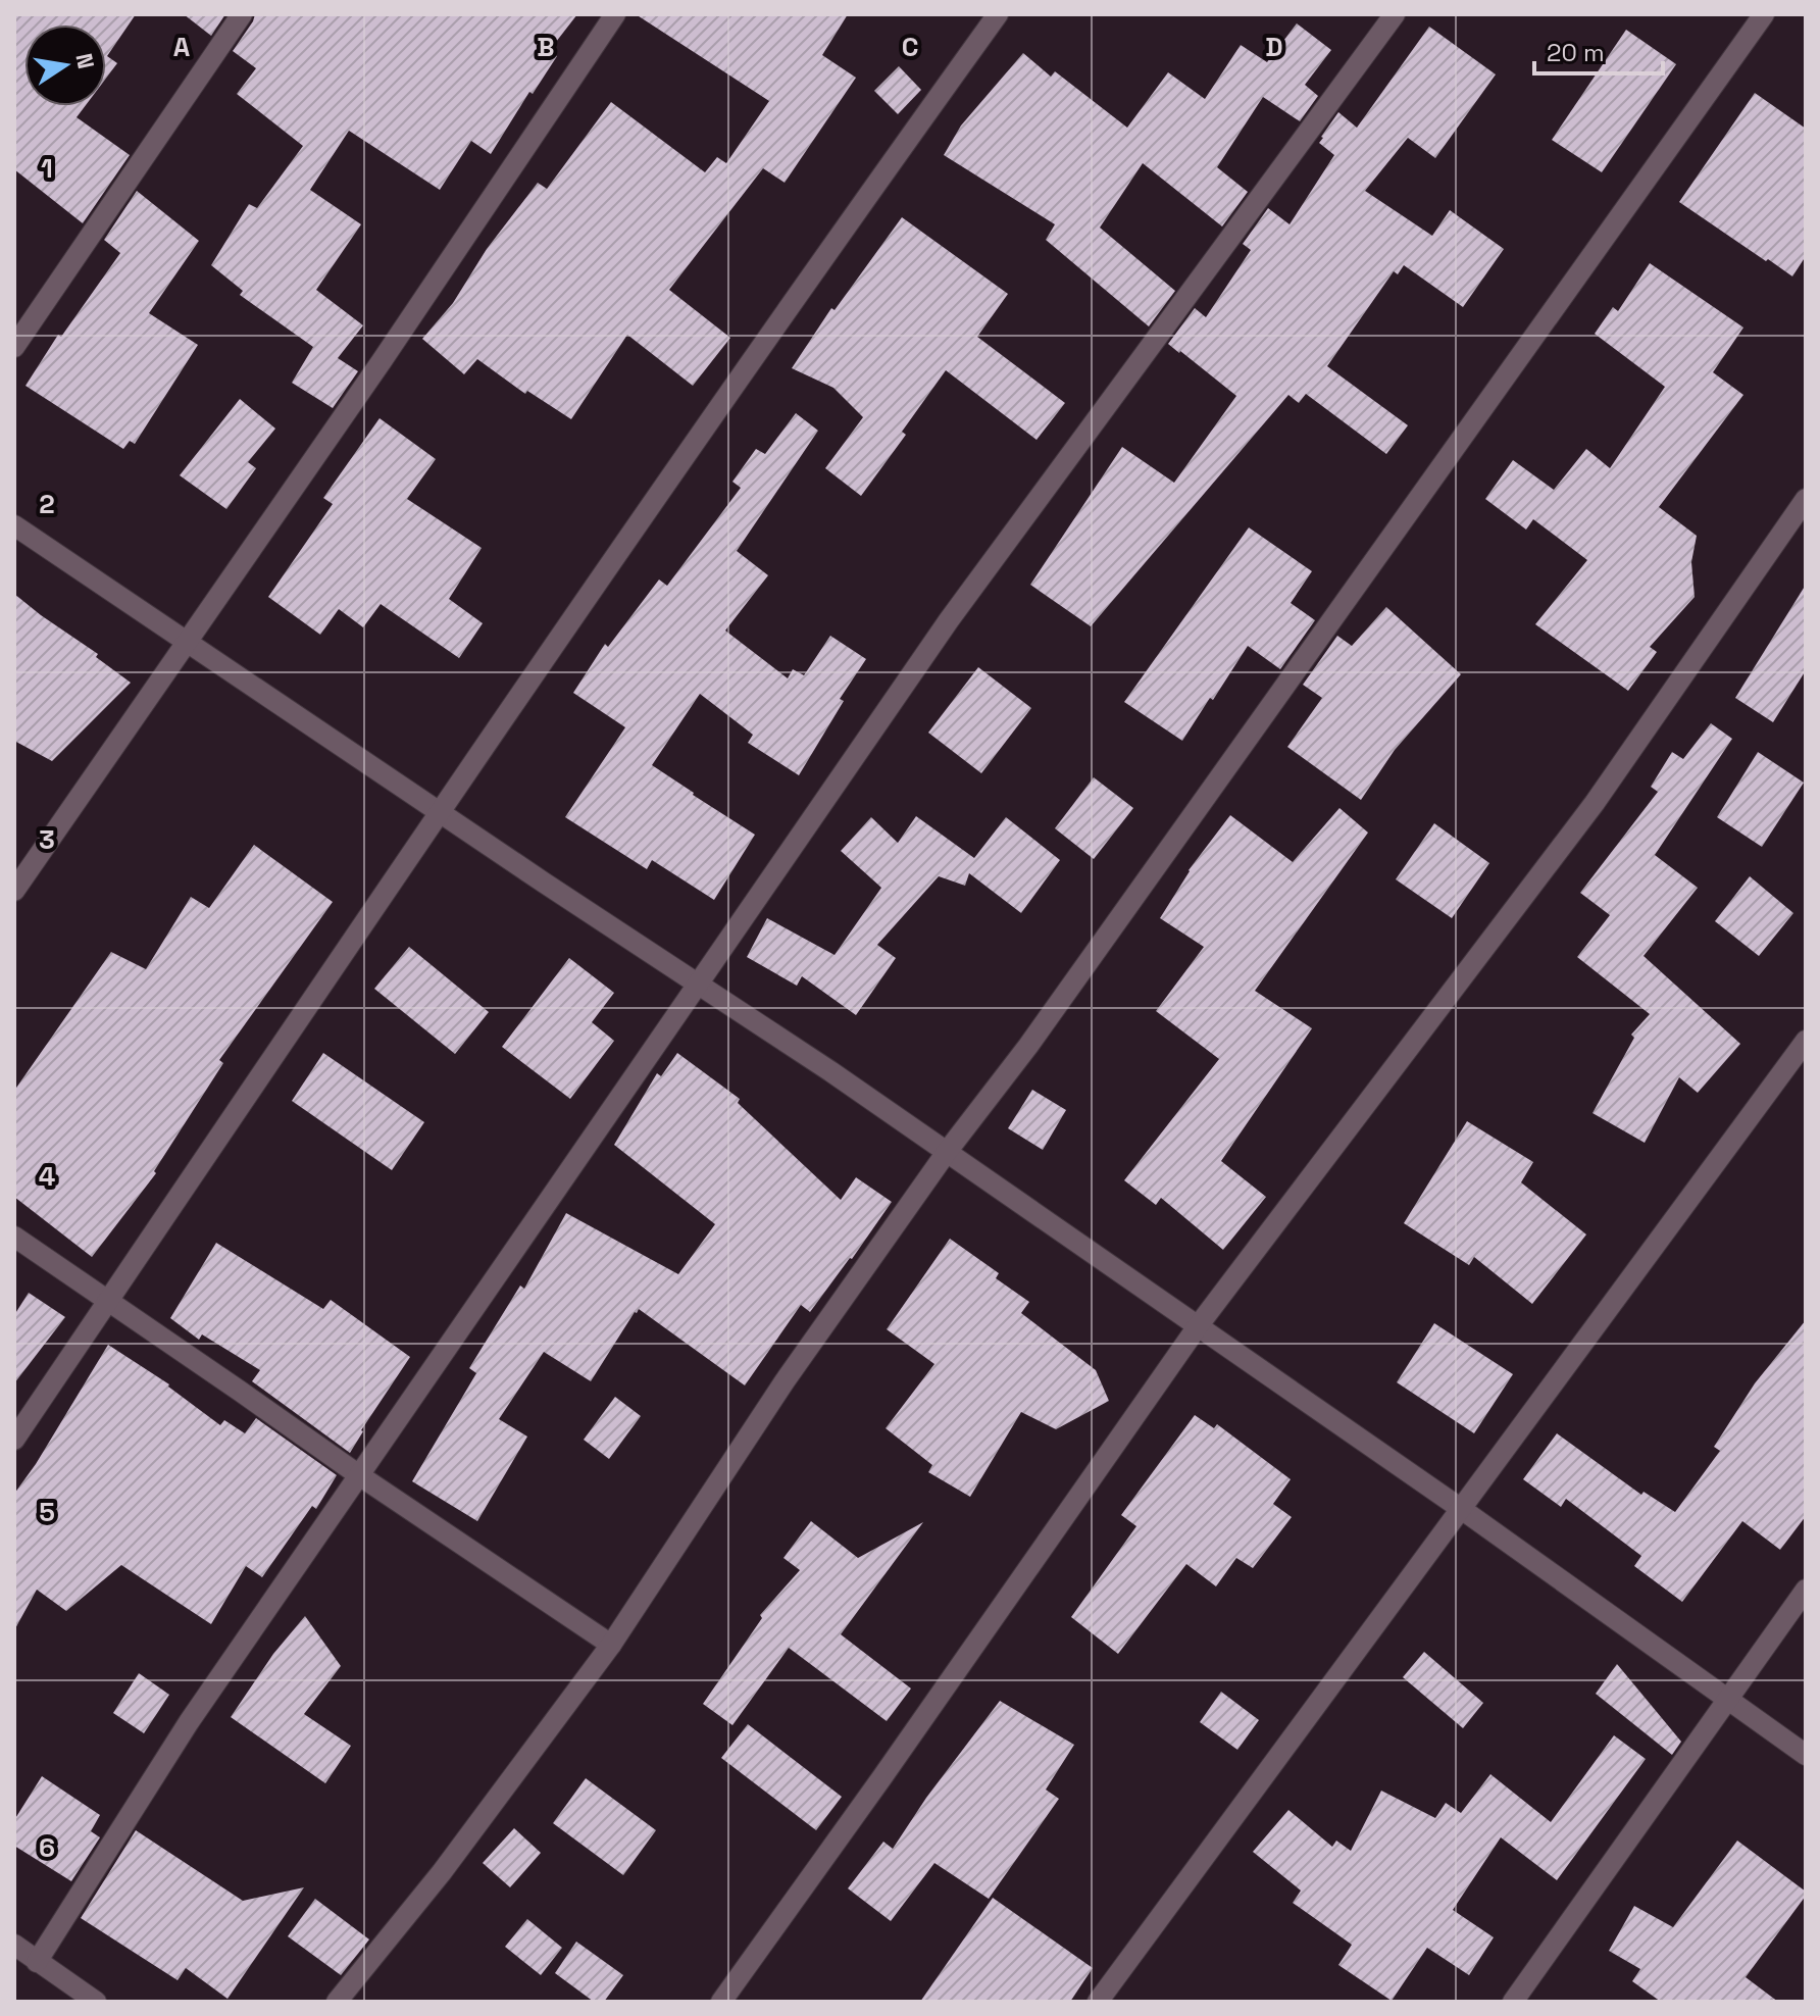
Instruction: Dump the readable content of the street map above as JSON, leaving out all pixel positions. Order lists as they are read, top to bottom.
{
  "scale_bar": "20 m",
  "north": "right",
  "grid": {
    "columns": [
      "A",
      "B",
      "C",
      "D"
    ],
    "rows": [
      "1",
      "2",
      "3",
      "4",
      "5",
      "6"
    ]
  }
}
